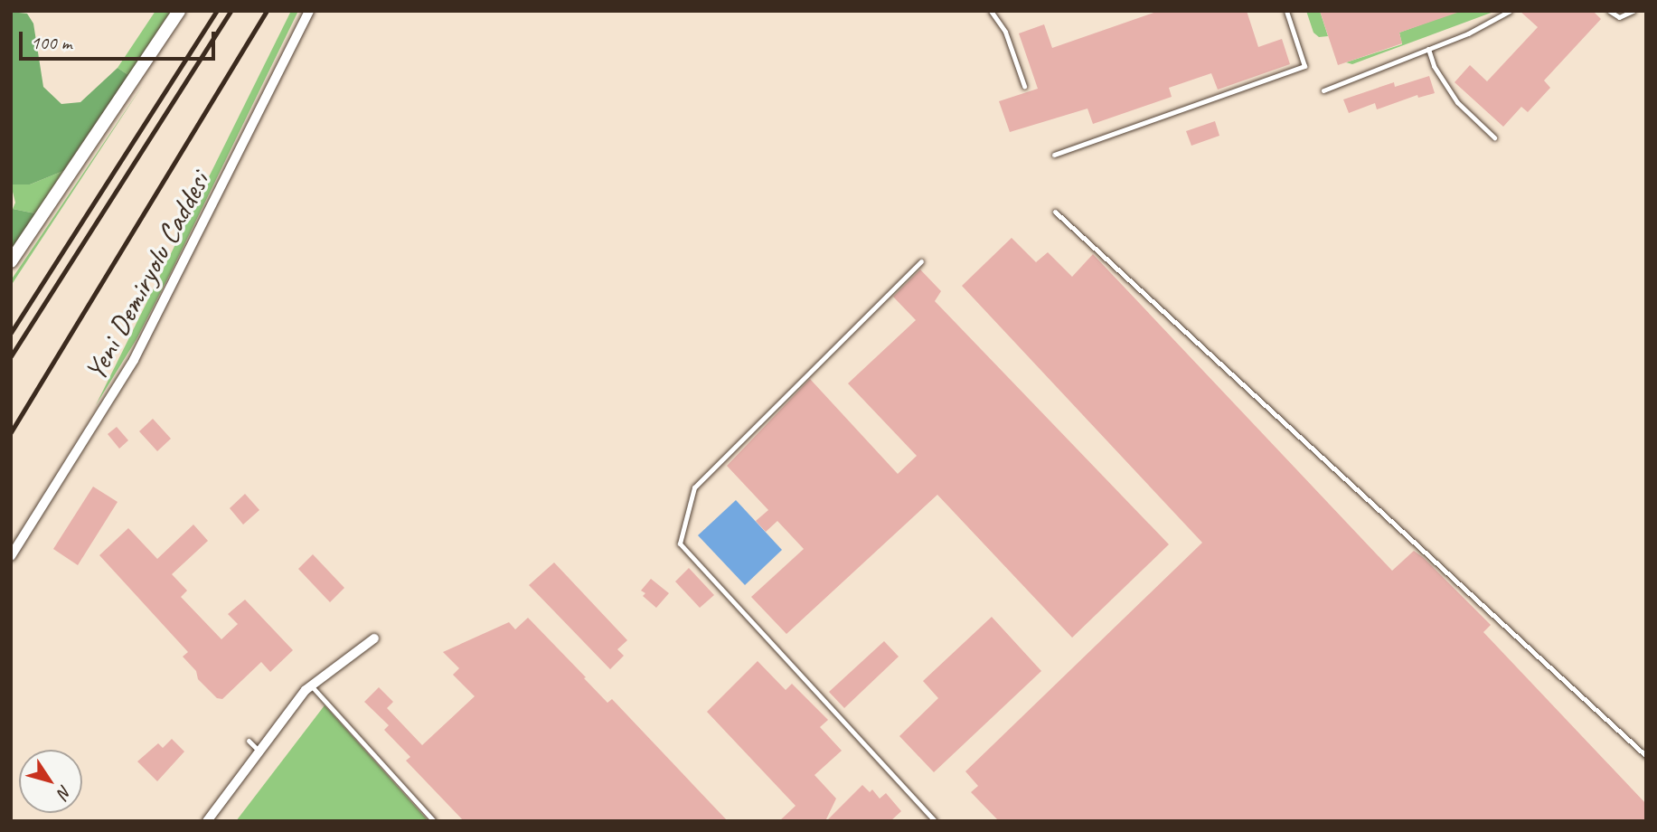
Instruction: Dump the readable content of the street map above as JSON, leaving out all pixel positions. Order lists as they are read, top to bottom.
{
  "streets": {
    "street": ["Yeni Demiryolu Caddesi"]
  },
  "scale_bar": "100 m",
  "north": "bottom right"
}
